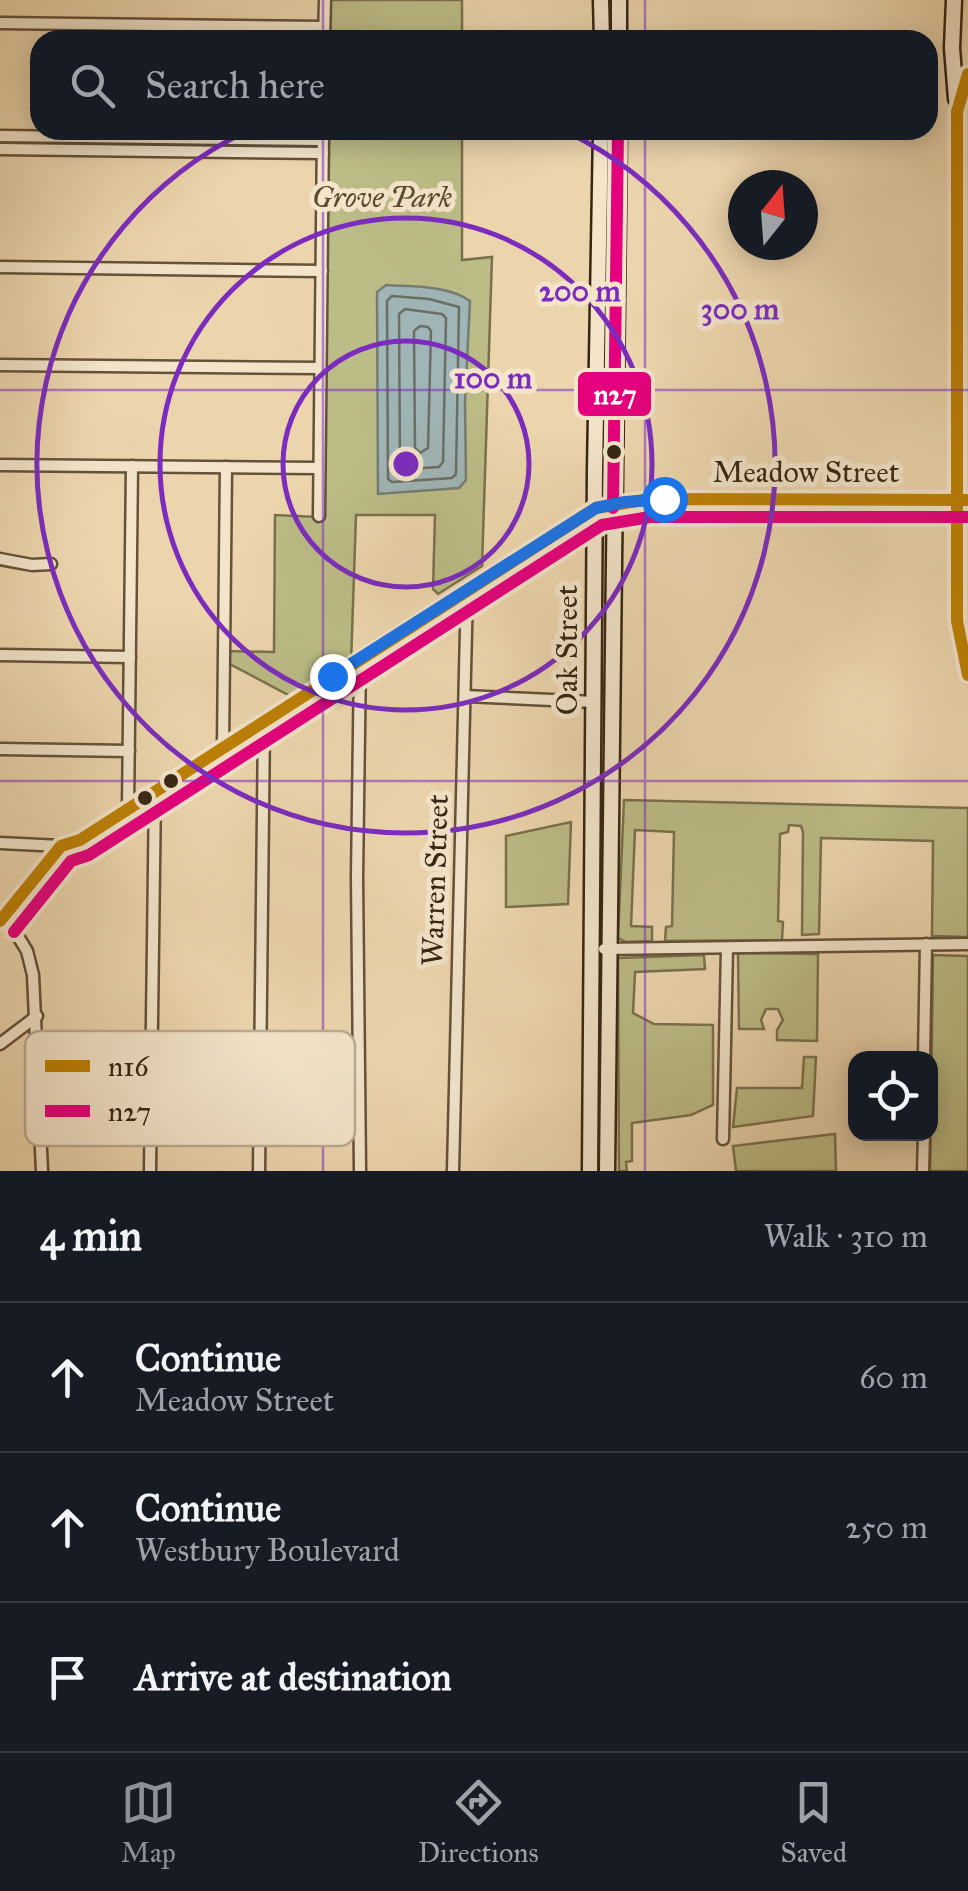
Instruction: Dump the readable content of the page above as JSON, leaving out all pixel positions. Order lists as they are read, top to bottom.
{
  "streets": {
    "street": ["Meadow Street", "Oak Street", "Warren Street"]
  },
  "crossings": [
    ["Meadow Street", "Oak Street"],
    ["Meadow Street", "Warren Street"]
  ],
  "parks": ["Grove Park"],
  "lines": ["transit line n16", "transit line n27"],
  "legend": ["n16", "n27"],
  "north": "top",
  "page": {
    "search": "Search here",
    "heading": ["4 min", "Walk · 310 m"],
    "list": [
      ["Continue", "Meadow Street", "60 m"],
      ["Continue", "Westbury Boulevard", "250 m"],
      "Arrive at destination"
    ],
    "nav": ["Map", "Directions", "Saved"]
  },
  "rings": ["200 m", "300 m", "100 m"]
}
